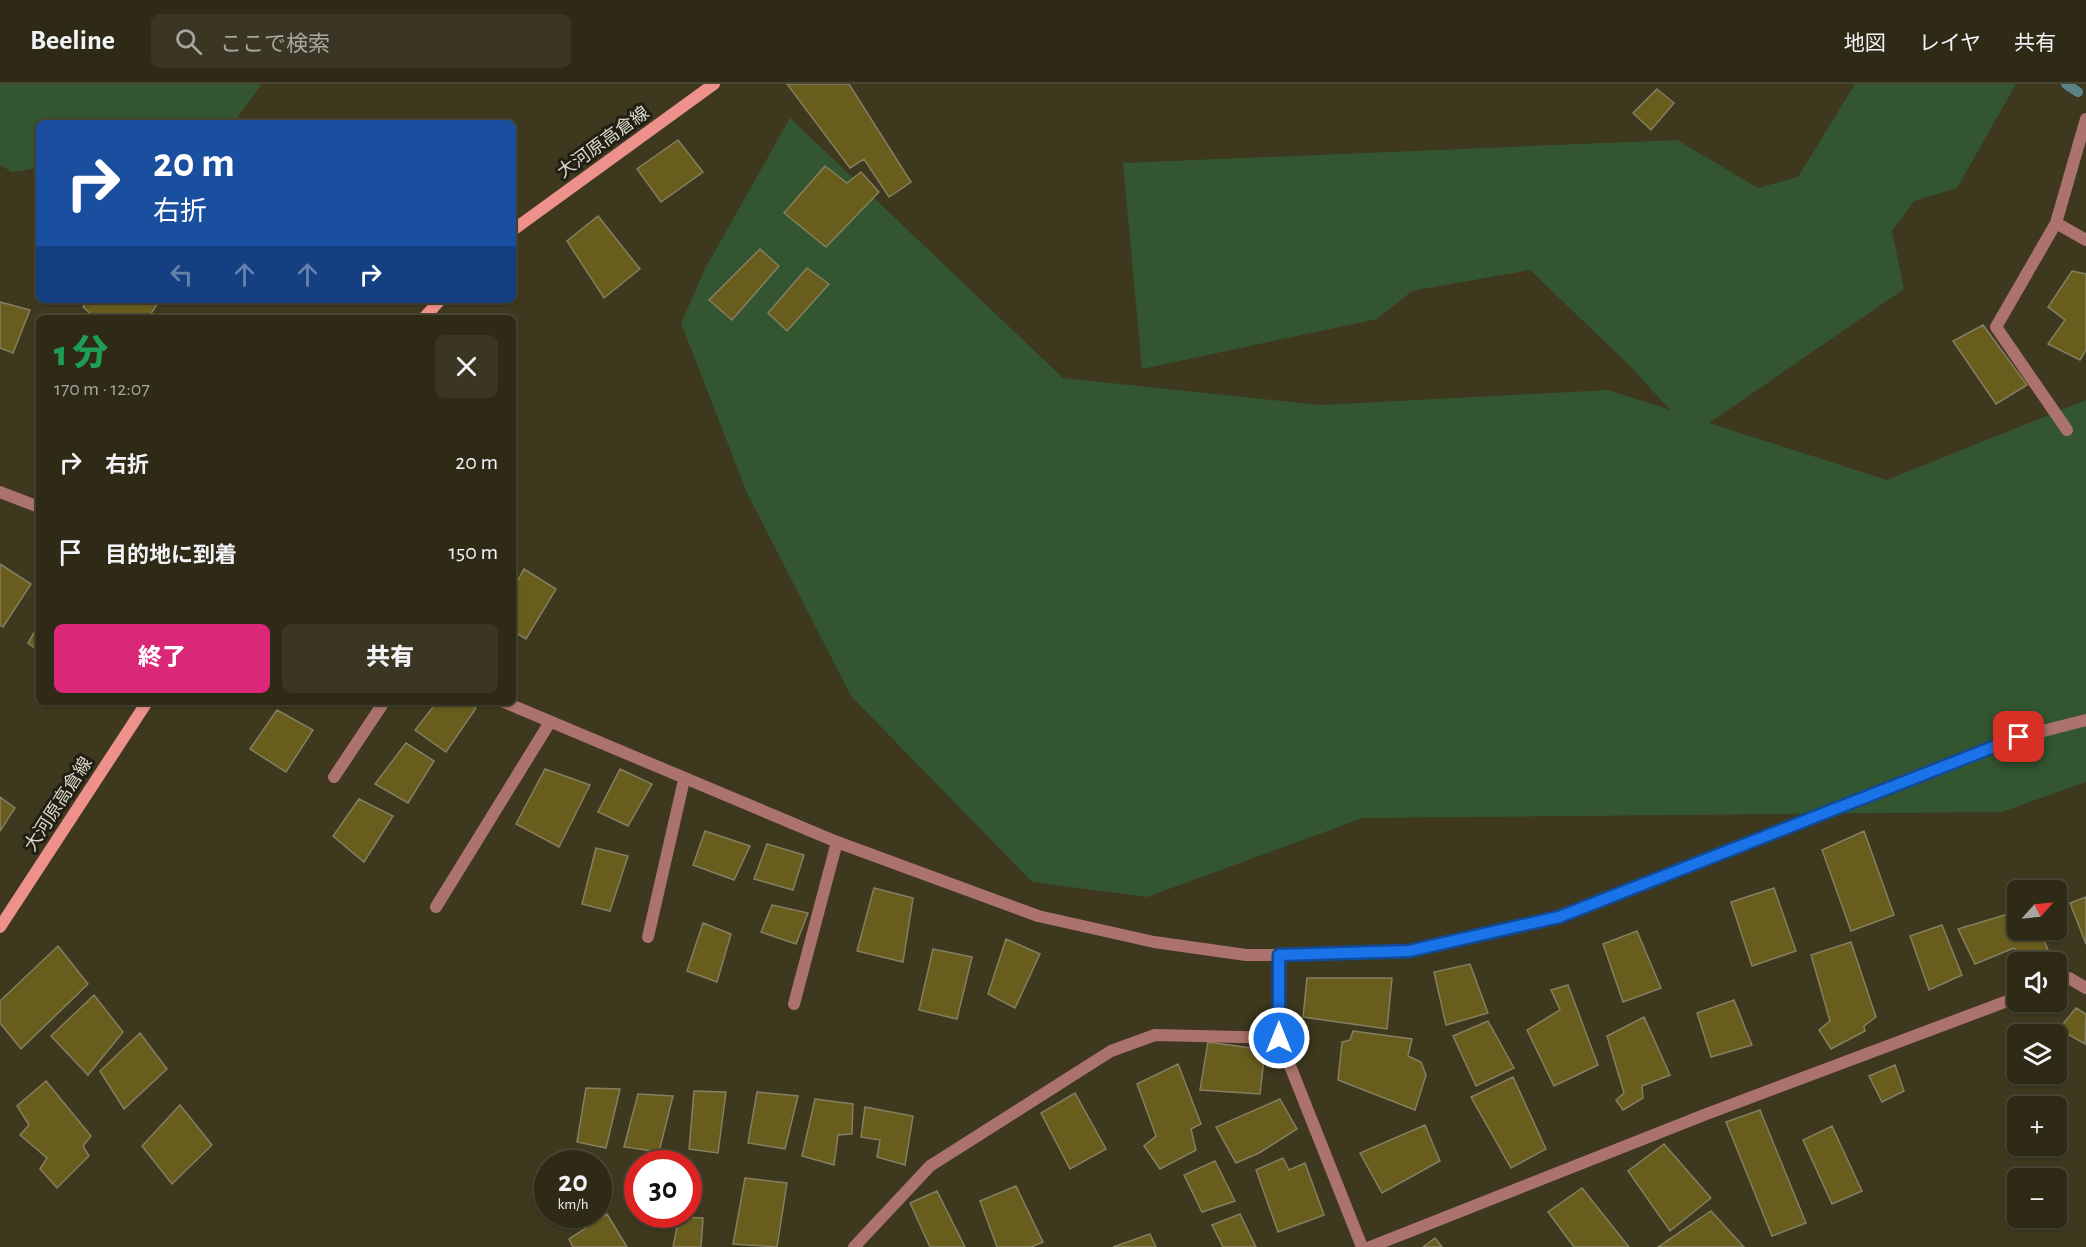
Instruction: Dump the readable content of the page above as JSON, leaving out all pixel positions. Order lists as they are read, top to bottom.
{
  "streets": {
    "main road": ["大河原高倉線"]
  },
  "north": "top right",
  "page": {
    "header": "Beeline",
    "search": "ここで検索",
    "nav": ["地図", "レイヤ", "共有"],
    "turn": ["20 m", "右折"],
    "heading": ["1 分", "170 m · 12:07"],
    "list": [
      {
        "name": "右折",
        "value": "20 m"
      },
      {
        "name": "目的地に到着",
        "value": "150 m"
      }
    ],
    "buttons": ["終了", "共有"],
    "map_buttons": ["+", "−"],
    "speed": "20 km/h",
    "limit": "30"
  }
}
